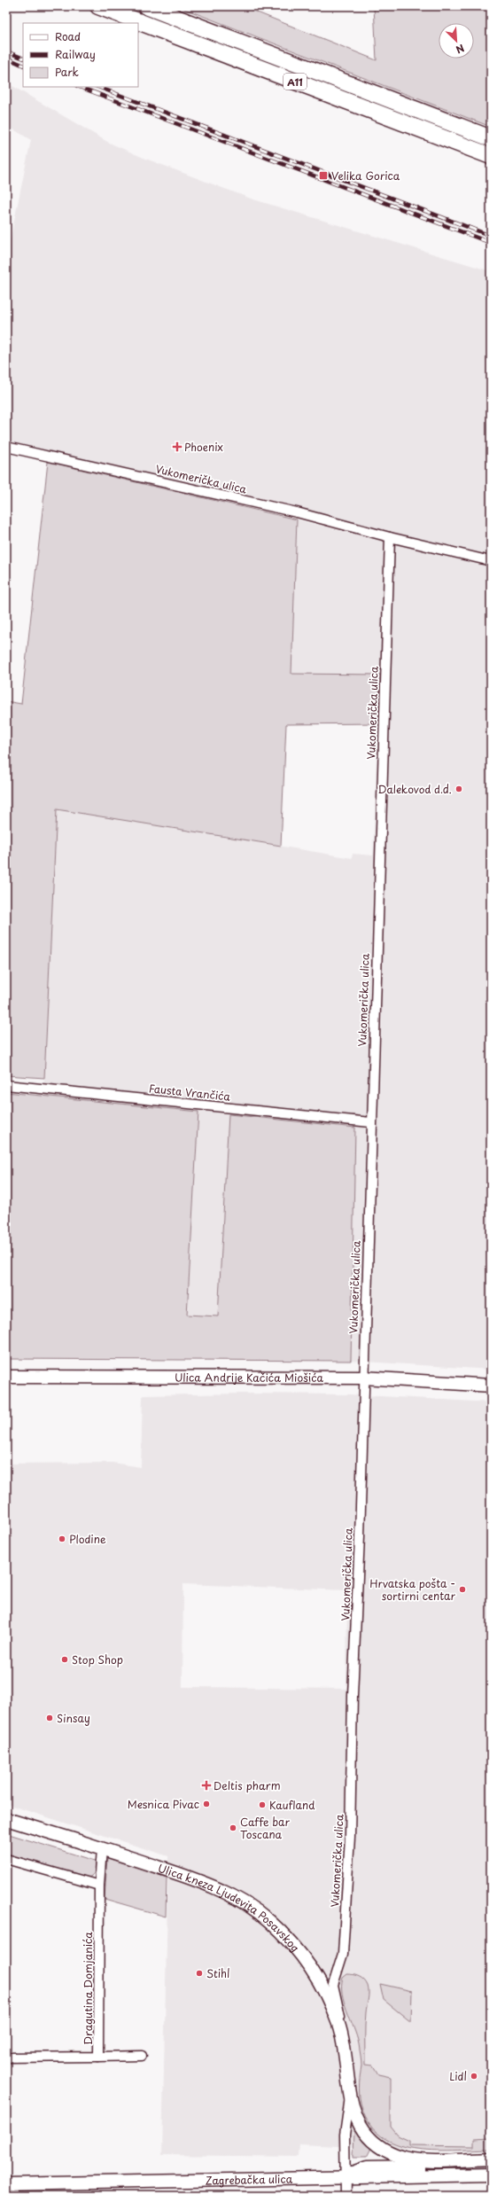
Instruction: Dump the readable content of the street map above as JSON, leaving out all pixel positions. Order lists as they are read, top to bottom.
{
  "streets": {
    "highway": ["A11"],
    "main road": ["Ulica Andrije Kačića Miošića", "Ulica kneza Ljudevita Posavskog", "Zagrebačka ulica"],
    "street": ["Vukomerička ulica", "Fausta Vrančića", "Dragutina Domjanića"]
  },
  "crossings": [
    ["Vukomerička ulica", "Fausta Vrančića"],
    ["Vukomerička ulica", "Ulica Andrije Kačića Miošića"],
    ["Vukomerička ulica", "Ulica kneza Ljudevita Posavskog"],
    ["Ulica kneza Ljudevita Posavskog", "Dragutina Domjanića"]
  ],
  "places": {
    "transit": ["Velika Gorica"],
    "health": ["Phoenix", "Deltis pharm"],
    "other": [
      "Dalekovod d.d.",
      "Plodine",
      "Hrvatska pošta - sortirni centar",
      "Stop Shop",
      "Sinsay",
      "Mesnica Pivac",
      "Kaufland",
      "Caffe bar Toscana",
      "Stihl",
      "Lidl"
    ]
  },
  "legend": ["Road", "Railway", "Park"],
  "north": "bottom right"
}
